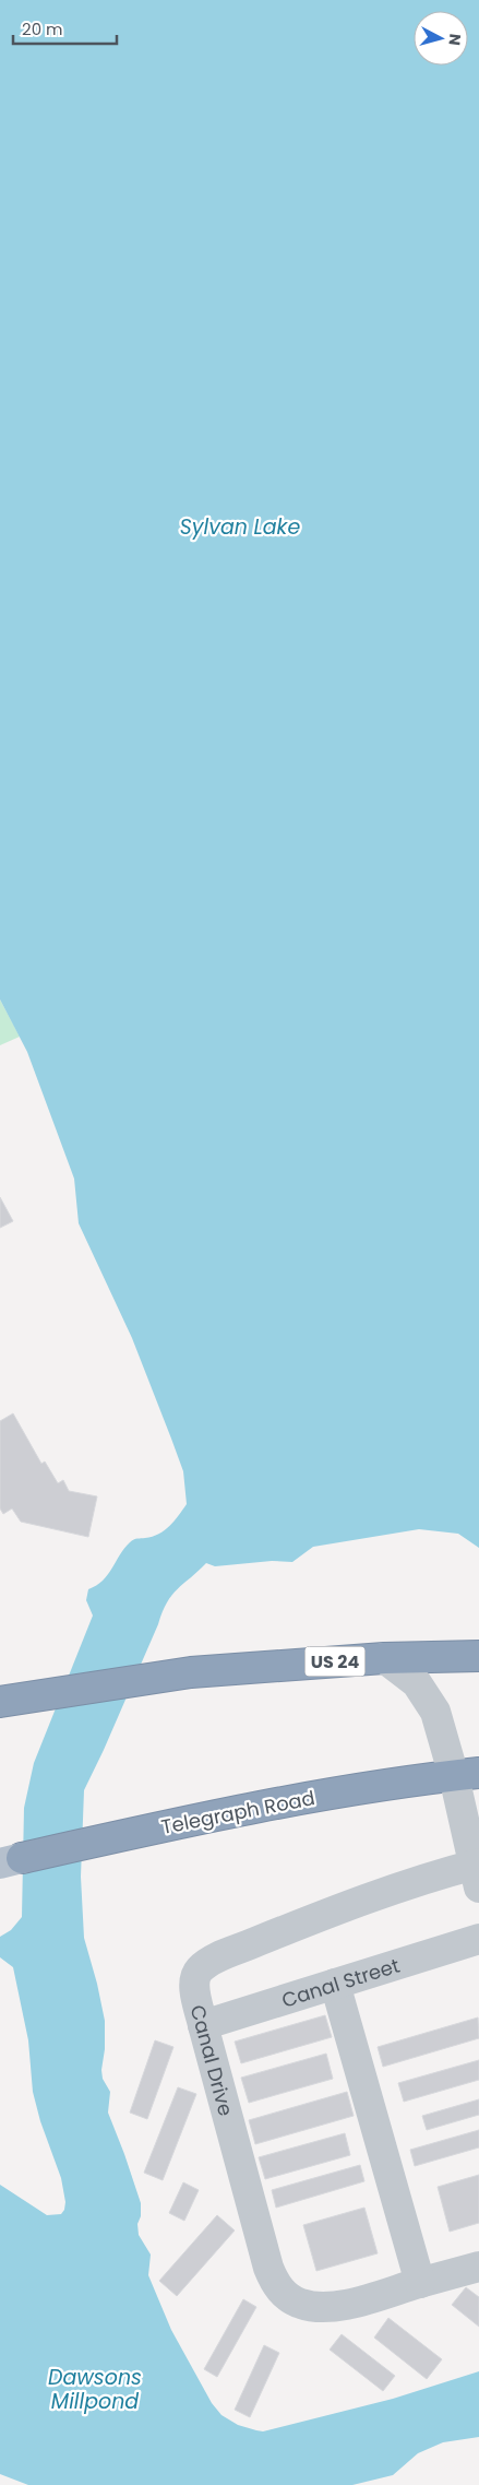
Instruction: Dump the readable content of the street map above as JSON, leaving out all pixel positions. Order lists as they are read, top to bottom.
{
  "streets": {
    "highway": ["US 24", "Telegraph Road"],
    "street": ["Canal Street", "Canal Drive"]
  },
  "crossings": [
    ["US 24", "Canal Drive"],
    ["Telegraph Road", "Canal Drive"],
    ["Canal Street", "Canal Drive"]
  ],
  "water": ["Sylvan Lake", "Dawsons Millpond"],
  "scale_bar": "20 m",
  "north": "right"
}
